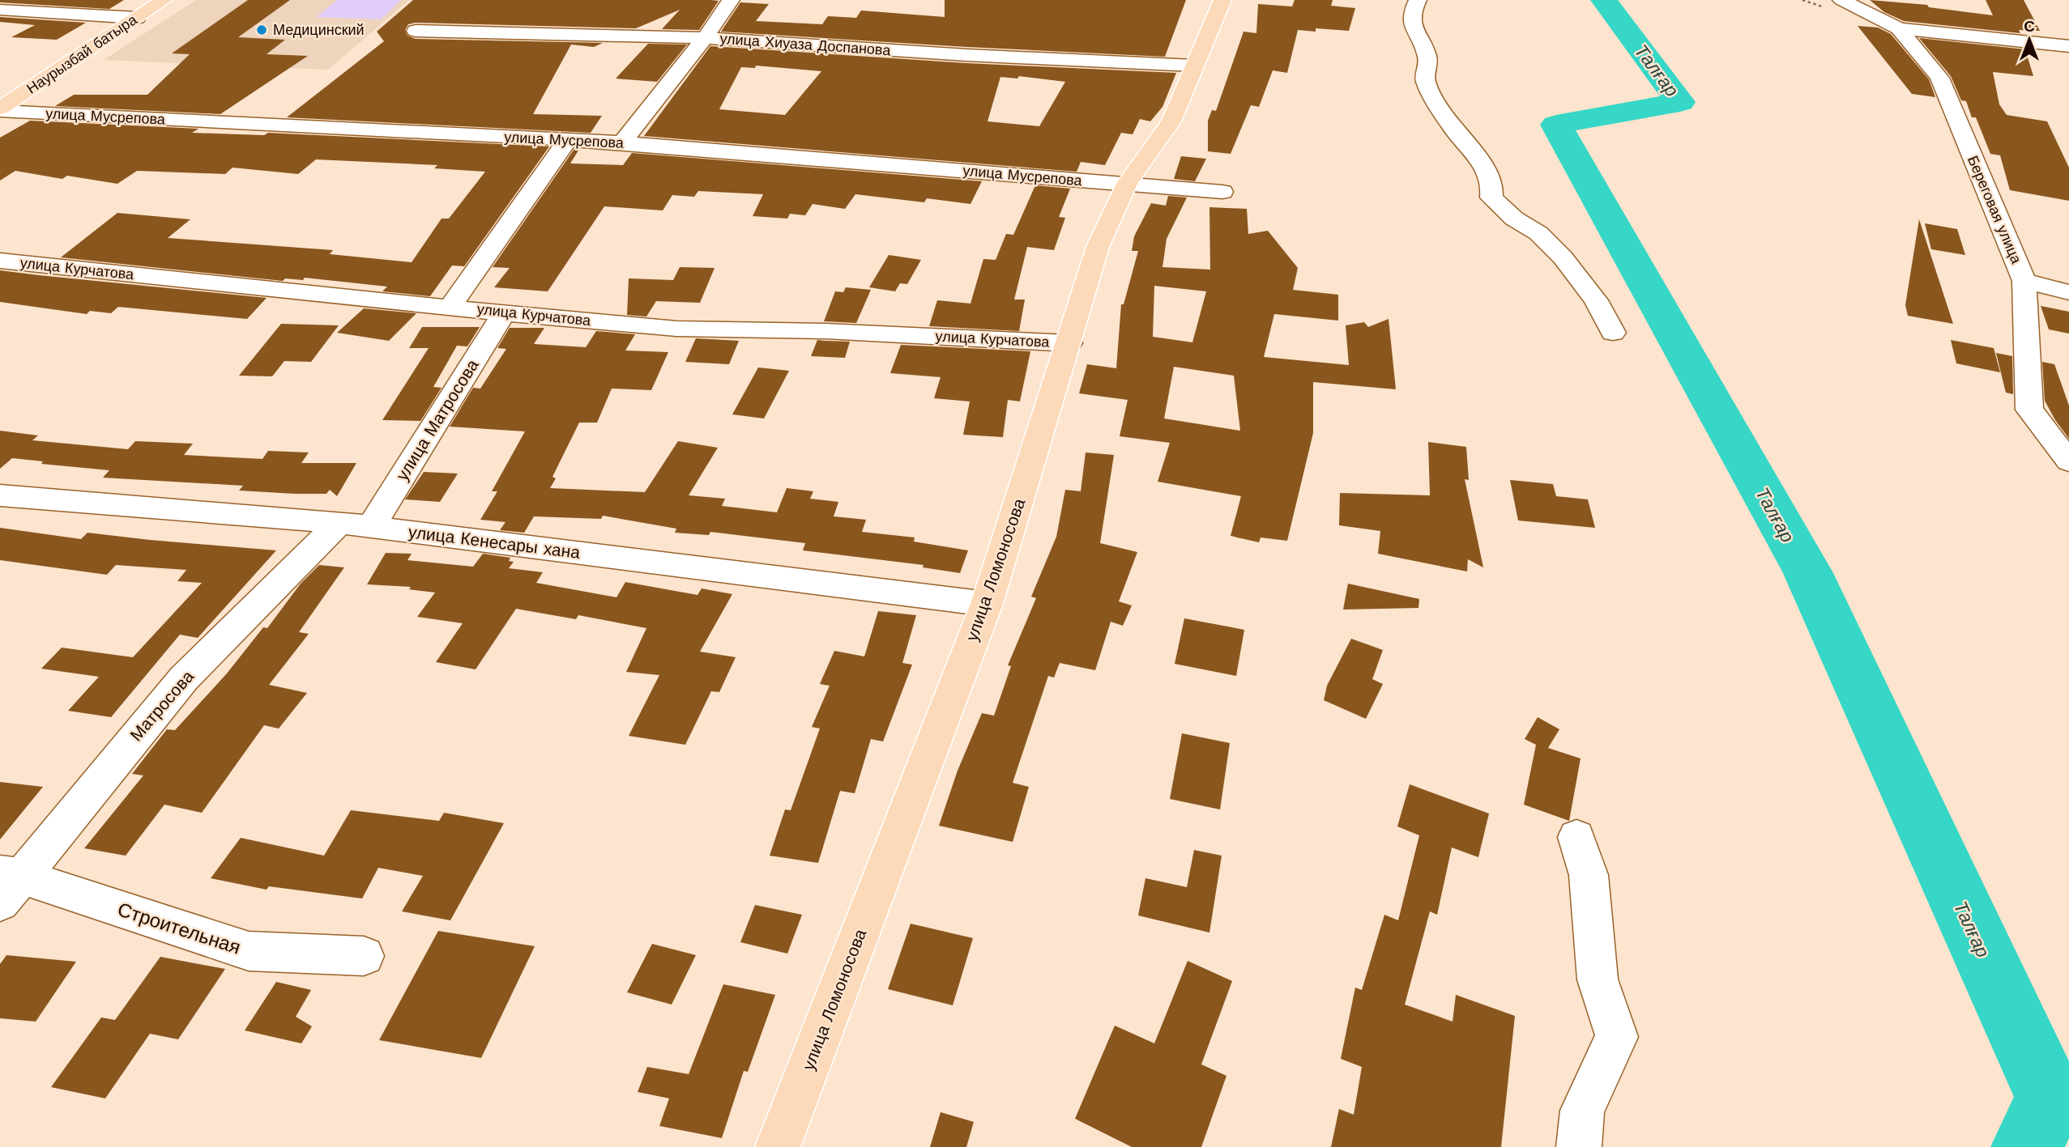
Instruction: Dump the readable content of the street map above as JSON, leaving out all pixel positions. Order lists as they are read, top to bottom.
{
  "streets": {
    "main road": ["Наурызбай батыра", "улица Ломоносова"],
    "street": [
      "улица Хиуаза Доспанова",
      "улица Мусрепова",
      "Береговая улица",
      "улица Курчатова",
      "улица Матросова",
      "улица Кенесары хана",
      "Матросова",
      "Строительная"
    ]
  },
  "crossings": [
    ["улица Хиуаза Доспанова", "улица Ломоносова"],
    ["Наурызбай батыра", "улица Мусрепова"],
    ["улица Мусрепова", "улица Ломоносова"],
    ["улица Курчатова", "улица Матросова"],
    ["улица Курчатова", "улица Ломоносова"],
    ["улица Матросова", "улица Кенесары хана"],
    ["улица Матросова", "Матросова"],
    ["улица Кенесары хана", "улица Ломоносова"],
    ["улица Кенесары хана", "Матросова"],
    ["Матросова", "Строительная"]
  ],
  "water": ["Талғар"],
  "places": ["Медицинский"],
  "north": "top"
}
